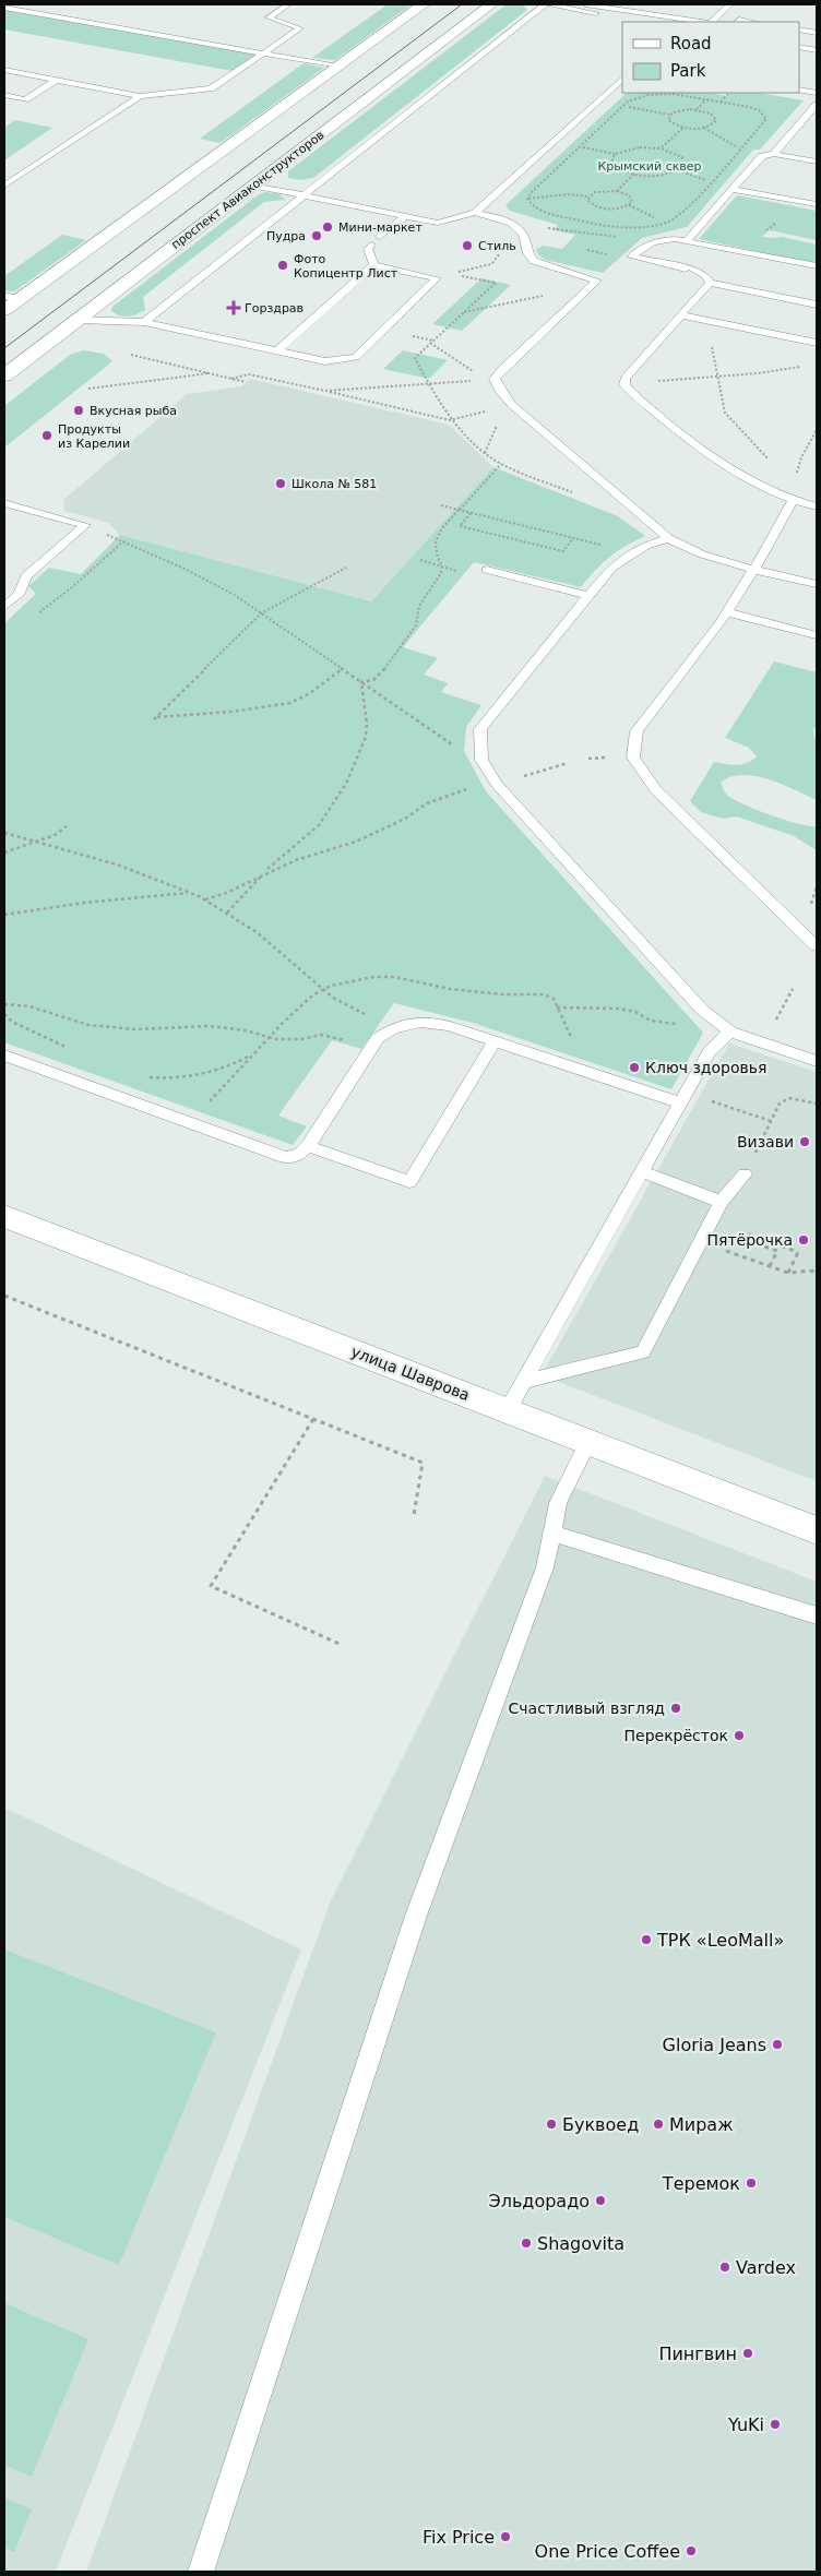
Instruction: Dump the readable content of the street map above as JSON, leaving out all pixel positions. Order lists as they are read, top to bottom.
{
  "streets": {
    "street": ["проспект Авиаконструкторов", "улица Шаврова"]
  },
  "parks": ["Крымский сквер"],
  "places": {
    "other": [
      "Мини-маркет",
      "Пудра",
      "Стиль",
      "Фото Копицентр Лист",
      "Вкусная рыба",
      "Продукты из Карелии",
      "Школа № 581",
      "Ключ здоровья",
      "Визави",
      "Пятёрочка",
      "Счастливый взгляд",
      "Перекрёсток",
      "ТРК «LeoMall»",
      "Gloria Jeans",
      "Буквоед",
      "Мираж",
      "Теремок",
      "Эльдорадо",
      "Shagovita",
      "Vardex",
      "Пингвин",
      "YuKi",
      "Fix Price",
      "One Price Coffee"
    ],
    "health": ["Горздрав"]
  },
  "legend": ["Road", "Park"]
}
